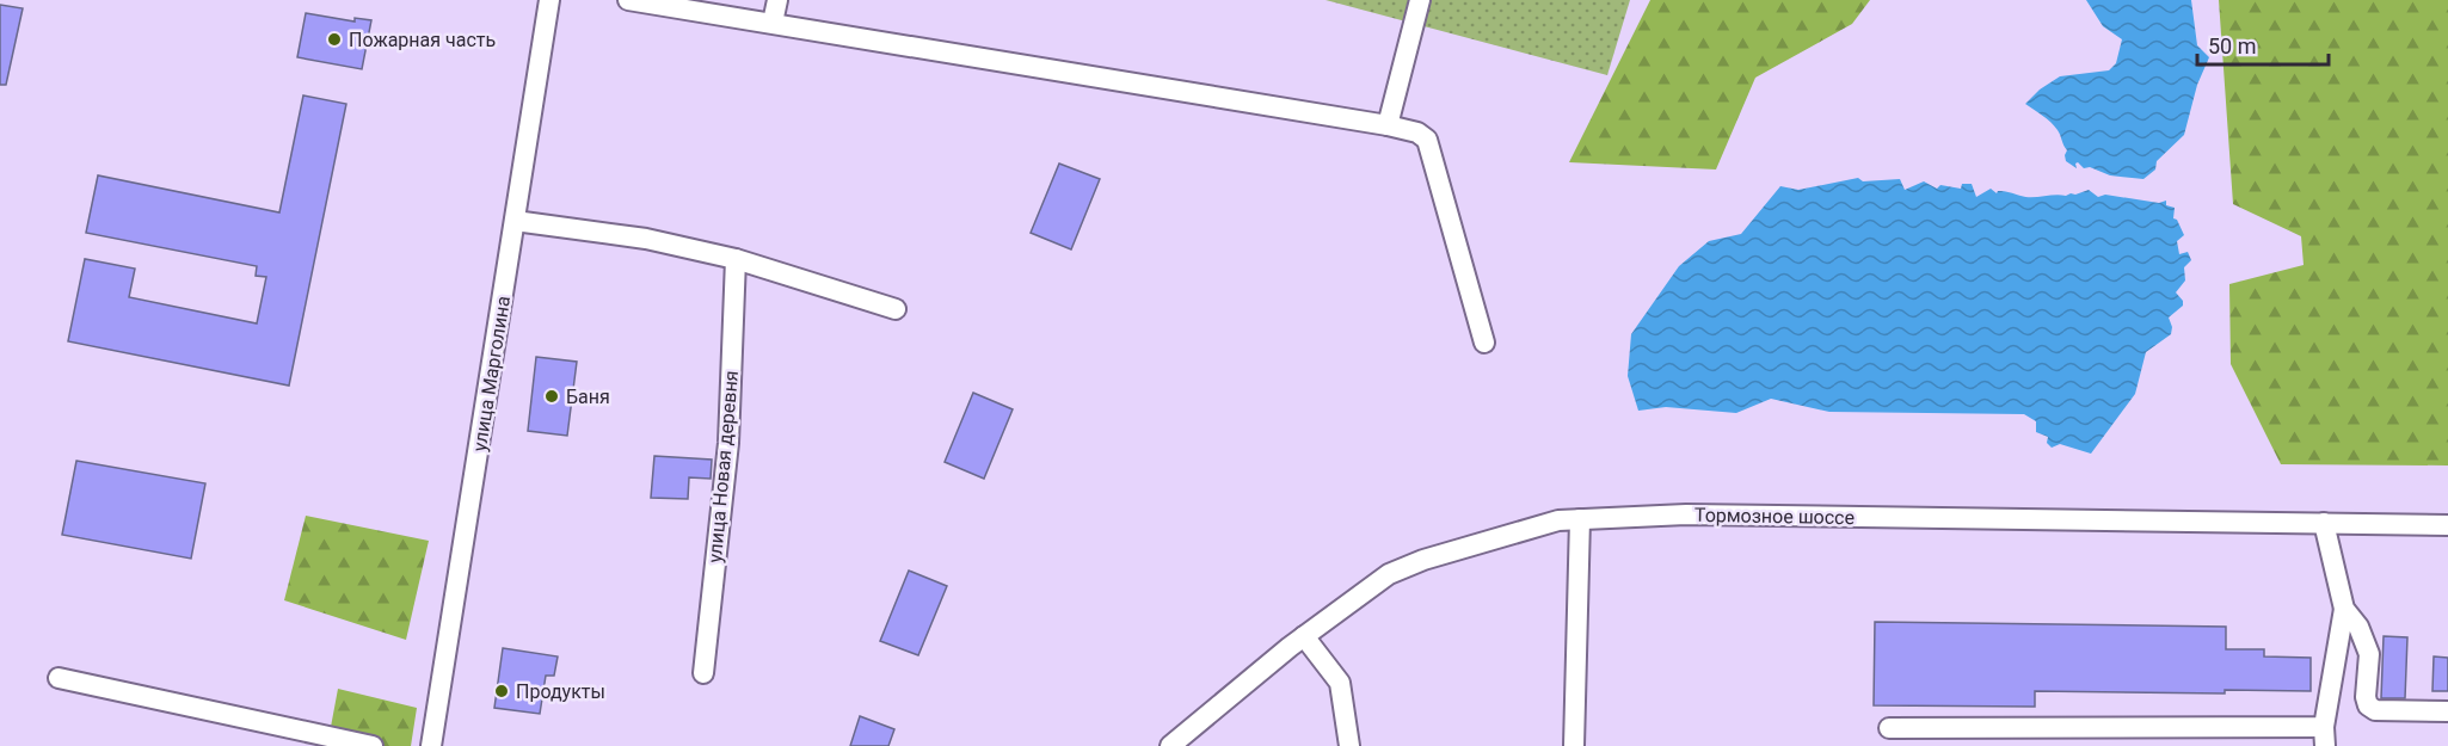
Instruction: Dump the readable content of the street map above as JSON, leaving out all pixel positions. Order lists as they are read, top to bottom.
{
  "streets": {
    "street": ["улица Марголина", "улица Новая деревня", "Тормозное шоссе"]
  },
  "places": ["Пожарная часть", "Баня", "Продукты"],
  "scale_bar": "50 m"
}
